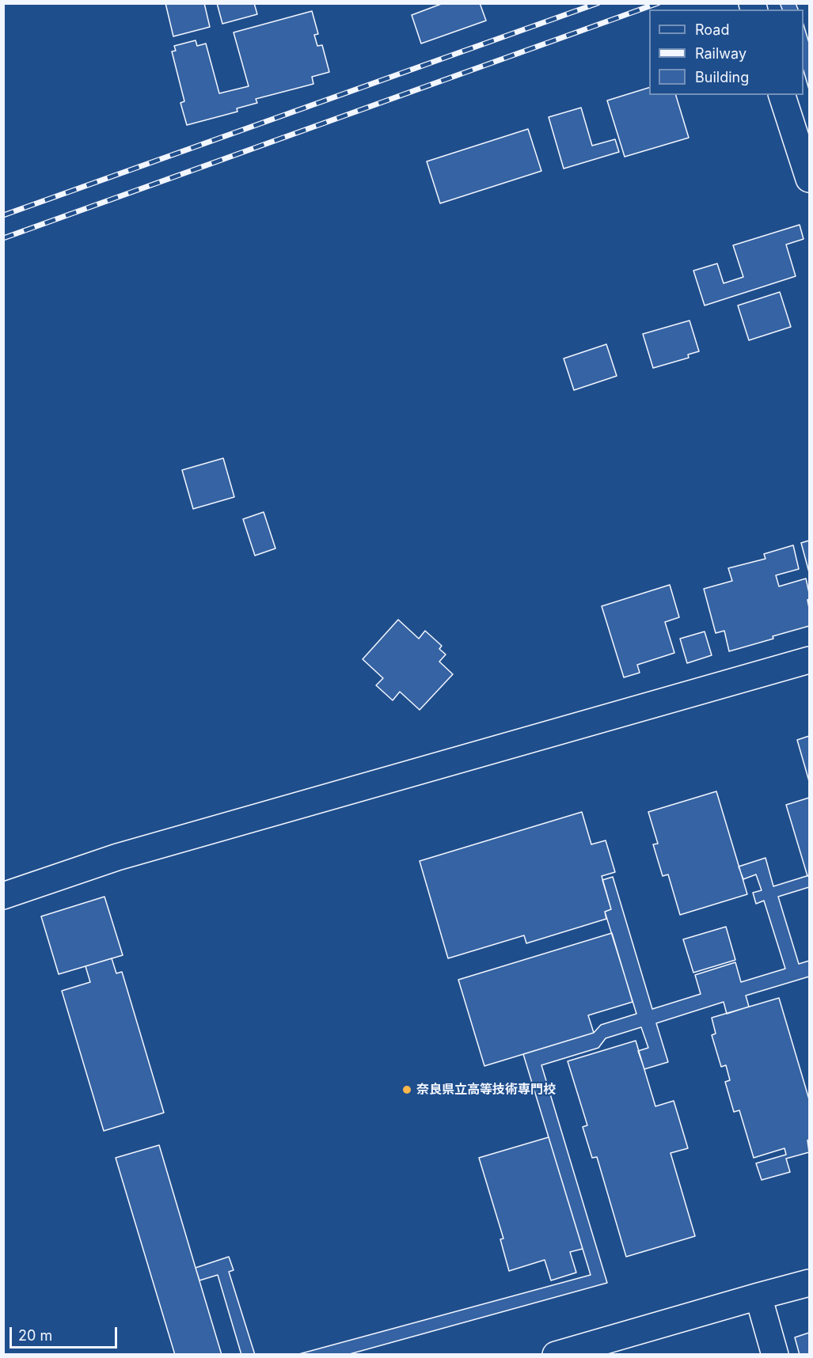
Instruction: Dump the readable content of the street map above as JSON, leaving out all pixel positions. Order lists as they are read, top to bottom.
{
  "places": ["奈良県立高等技術専門校"],
  "legend": ["Road", "Railway", "Building"],
  "scale_bar": "20 m"
}
